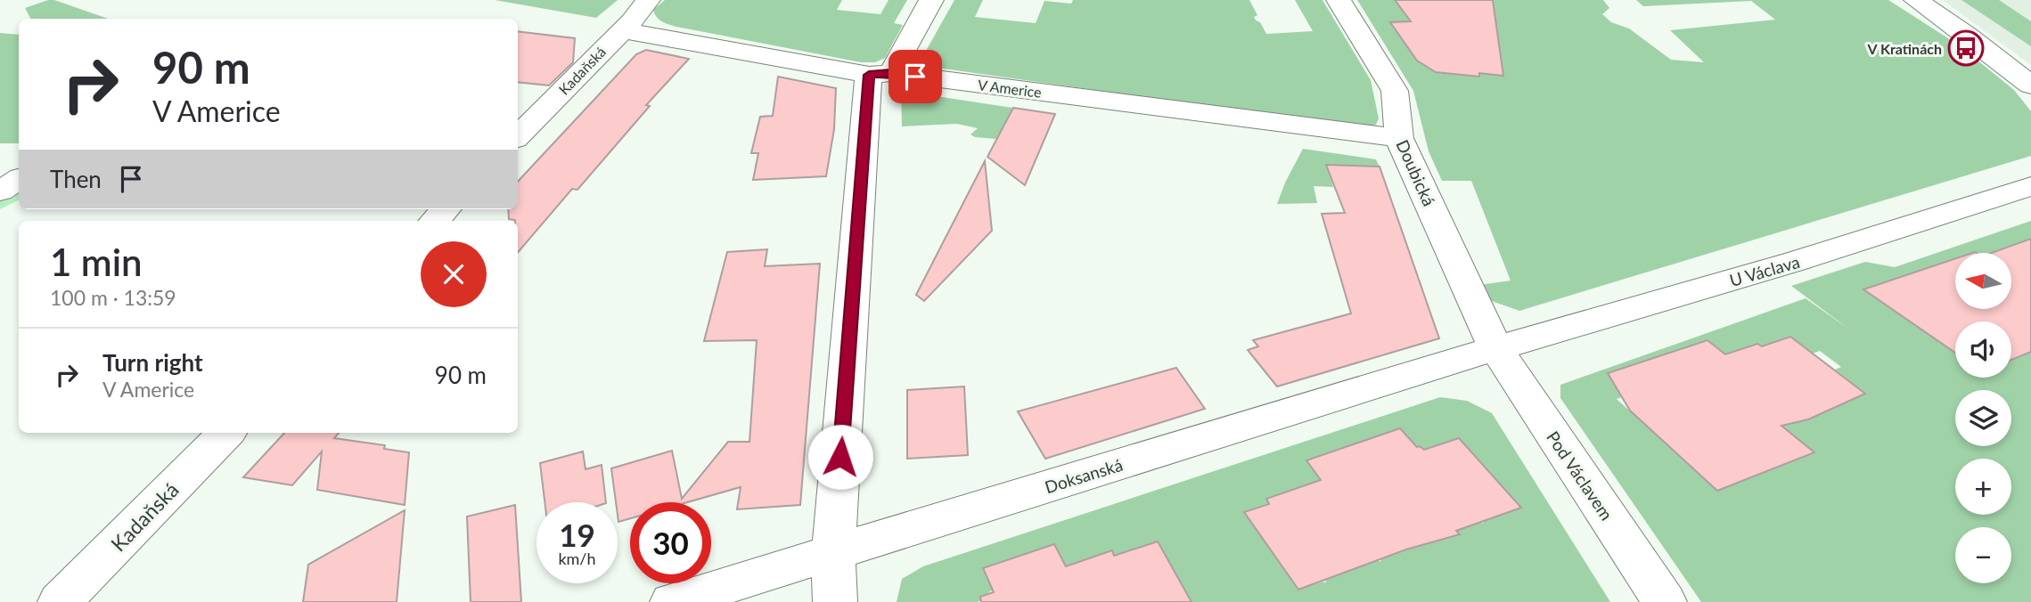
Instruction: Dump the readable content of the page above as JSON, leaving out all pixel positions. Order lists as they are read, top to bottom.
{
  "streets": {
    "street": [
      "Kadaňská",
      "V Americe",
      "Doubická",
      "U Václava",
      "Doksanská",
      "Pod Václavem"
    ]
  },
  "crossings": [
    ["Kadaňská", "V Americe"],
    ["V Americe", "Doubická"],
    ["Doubická", "U Václava"],
    ["Doubická", "Doksanská"],
    ["Doubická", "Pod Václavem"],
    ["U Václava", "Doksanská"],
    ["U Václava", "Pod Václavem"],
    ["Doksanská", "Pod Václavem"]
  ],
  "places": {
    "bus stop": ["V Kratinách"]
  },
  "north": "left",
  "page": {
    "turn": ["90 m", "V Americe"],
    "then": "Then",
    "heading": ["1 min", "100 m · 13:59"],
    "map_buttons": ["+", "−"],
    "list": [
      {
        "name": "Turn right",
        "note": "V Americe",
        "value": "90 m"
      }
    ],
    "speed": "19 km/h",
    "limit": "30"
  }
}
